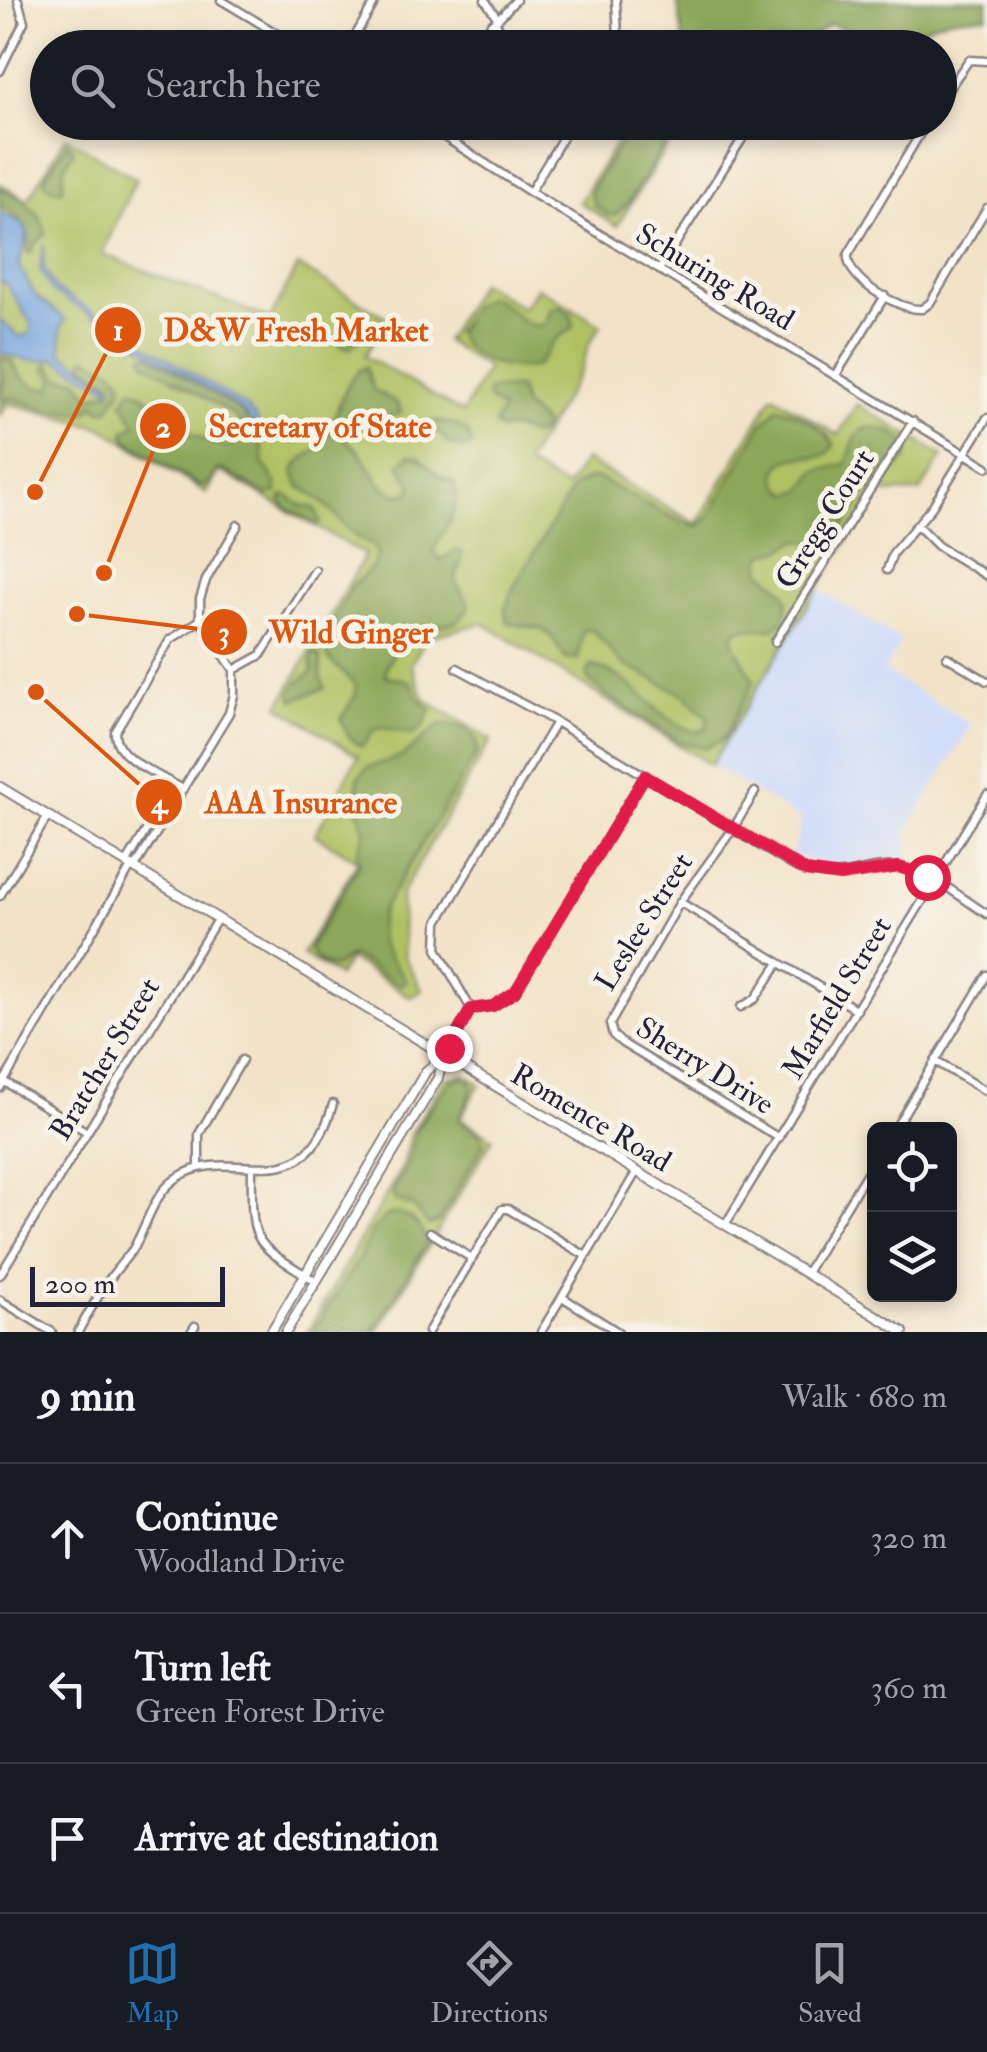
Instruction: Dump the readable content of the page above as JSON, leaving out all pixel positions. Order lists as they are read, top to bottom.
{
  "streets": {
    "street": [
      "Schuring Road",
      "Gregg Court",
      "Leslee Street",
      "Marfield Street",
      "Bratcher Street",
      "Sherry Drive",
      "Romence Road"
    ]
  },
  "crossings": [
    ["Schuring Road", "Gregg Court"],
    ["Leslee Street", "Sherry Drive"],
    ["Marfield Street", "Sherry Drive"],
    ["Marfield Street", "Romence Road"],
    ["Bratcher Street", "Romence Road"]
  ],
  "places": [
    "D&W Fresh Market",
    "Secretary of State",
    "Wild Ginger",
    "AAA Insurance"
  ],
  "scale_bar": "200 m",
  "page": {
    "search": "Search here",
    "scale": "200 m",
    "heading": ["9 min", "Walk · 680 m"],
    "list": [
      ["Continue", "Woodland Drive", "320 m"],
      ["Turn left", "Green Forest Drive", "360 m"],
      "Arrive at destination"
    ],
    "nav": ["Map", "Directions", "Saved"]
  }
}
